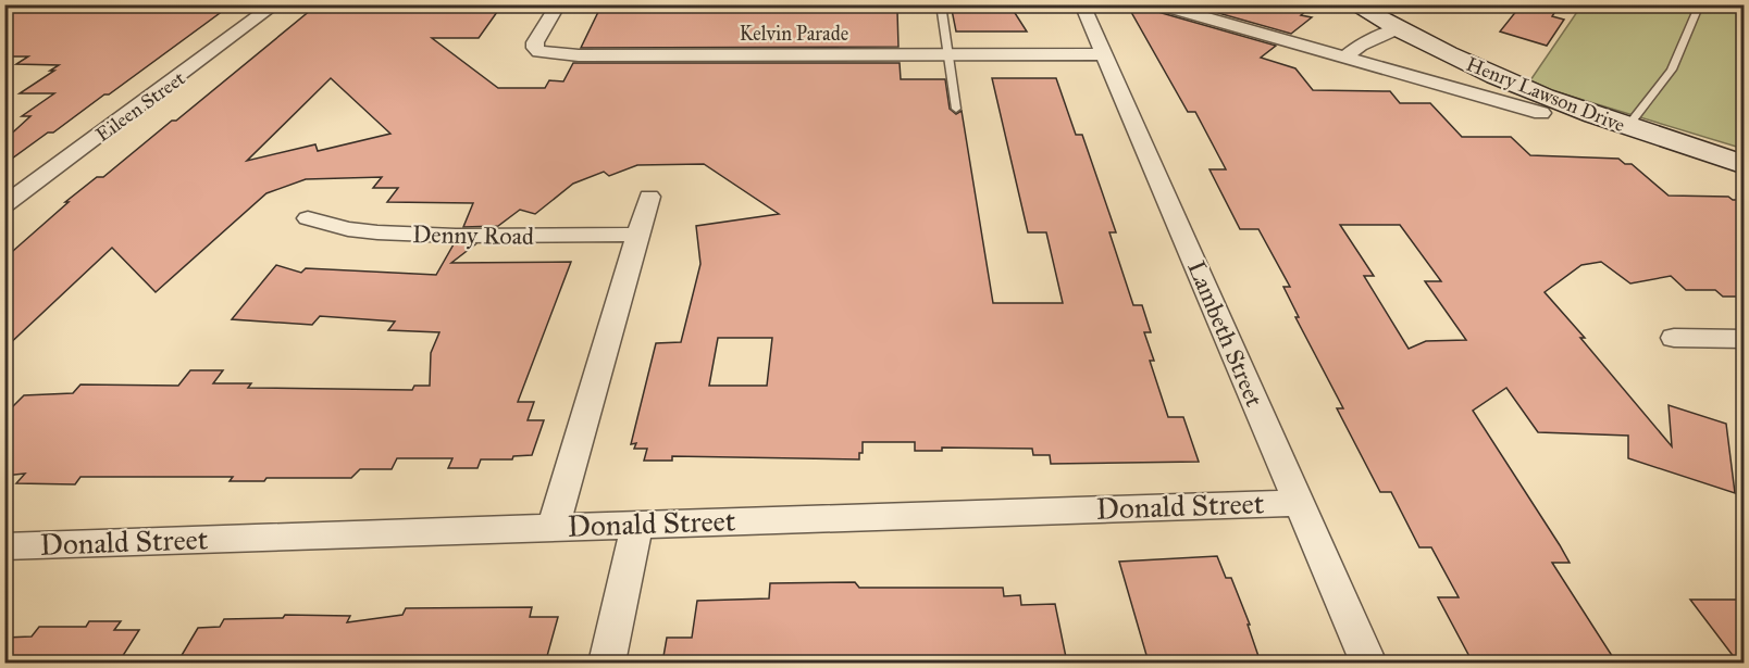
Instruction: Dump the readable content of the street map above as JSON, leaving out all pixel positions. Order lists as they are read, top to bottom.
{
  "streets": {
    "main road": ["Henry Lawson Drive"],
    "street": [
      "Kelvin Parade",
      "Eileen Street",
      "Denny Road",
      "Lambeth Street",
      "Donald Street"
    ]
  },
  "crossings": [
    ["Kelvin Parade", "Lambeth Street"],
    ["Lambeth Street", "Donald Street"]
  ]
}
